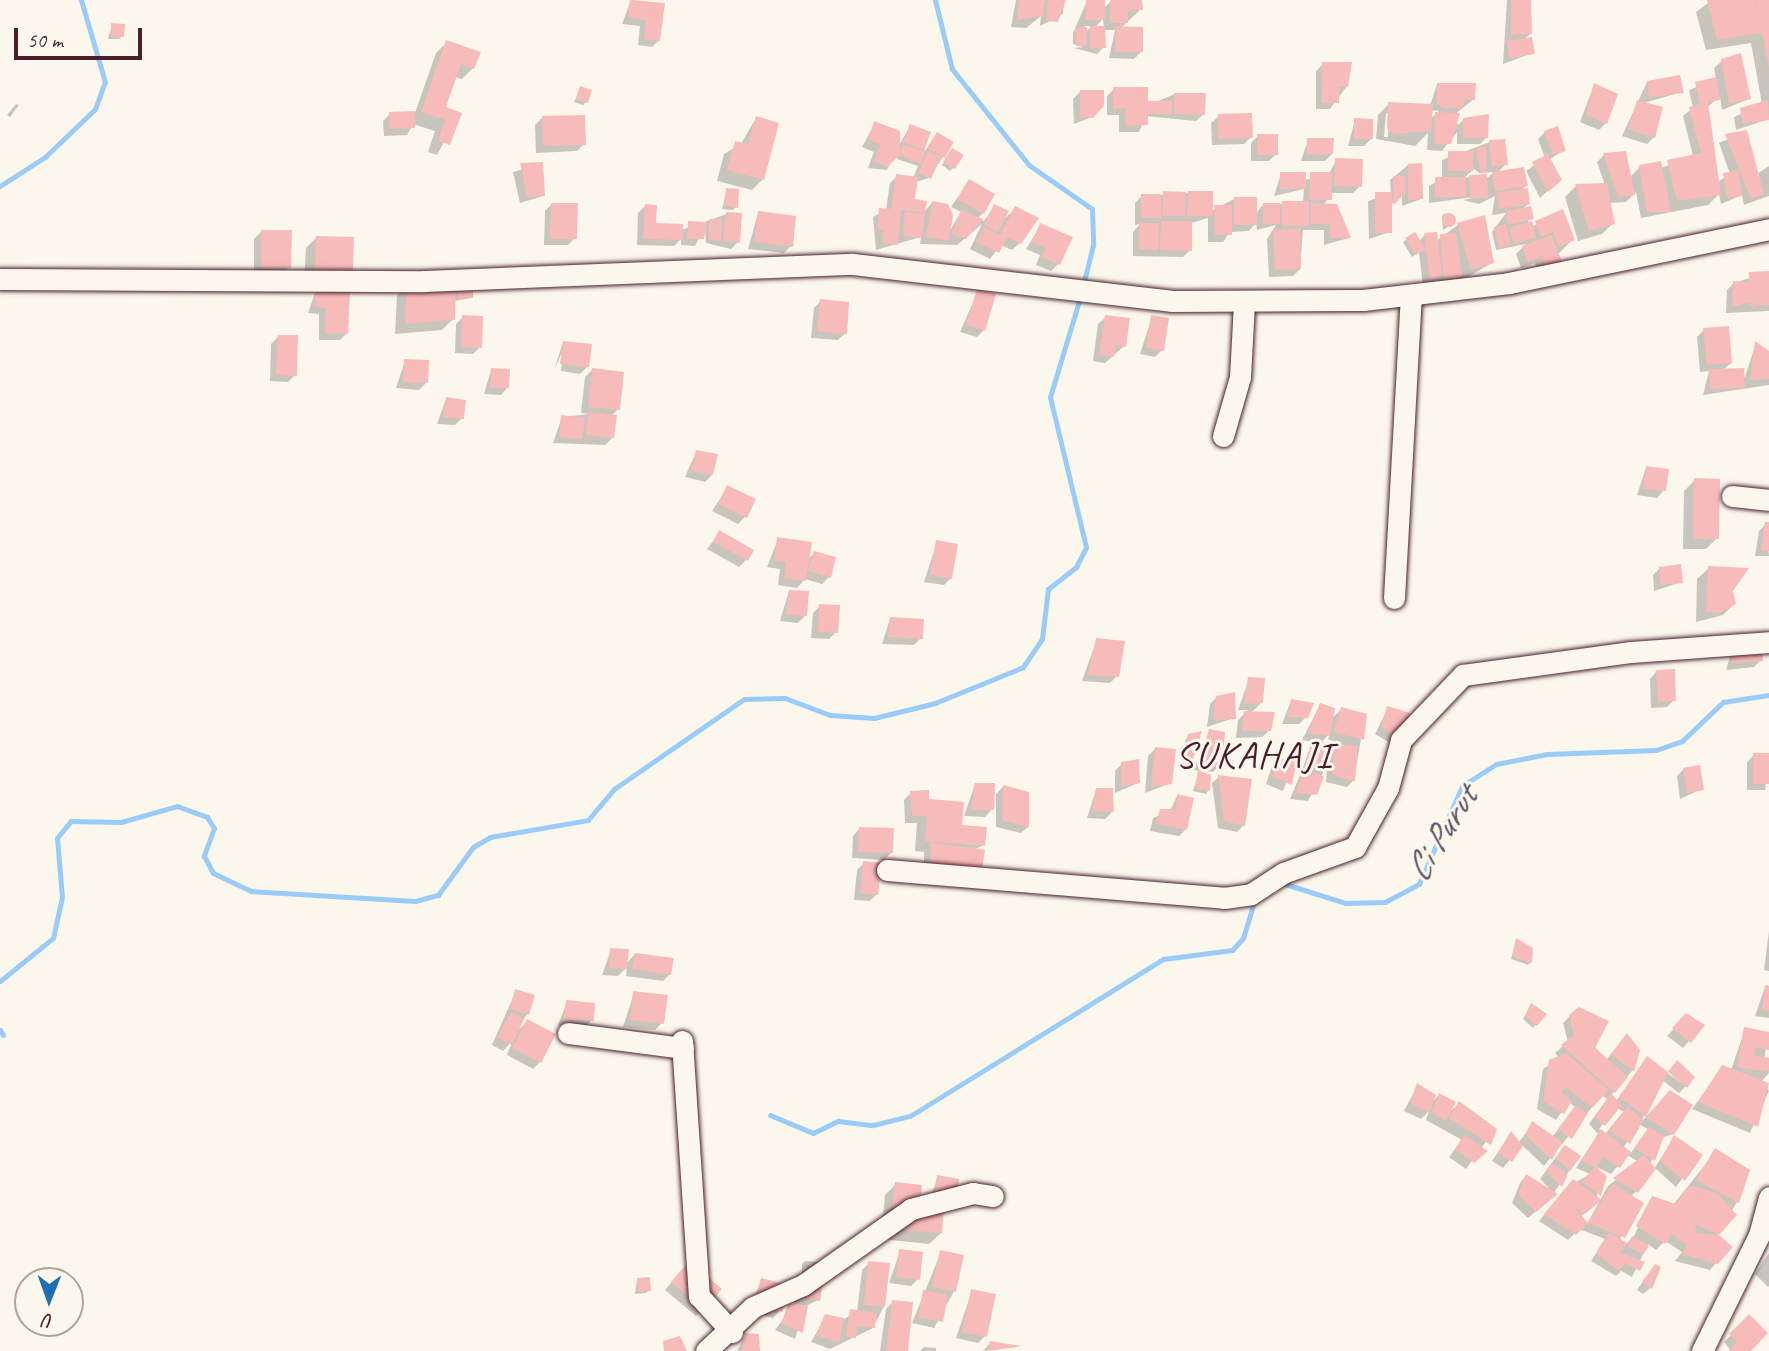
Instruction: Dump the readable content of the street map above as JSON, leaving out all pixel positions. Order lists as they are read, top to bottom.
{
  "districts": ["SUKAHAJI"],
  "water": ["Ci Purut"],
  "scale_bar": "50 m",
  "north": "bottom"
}
